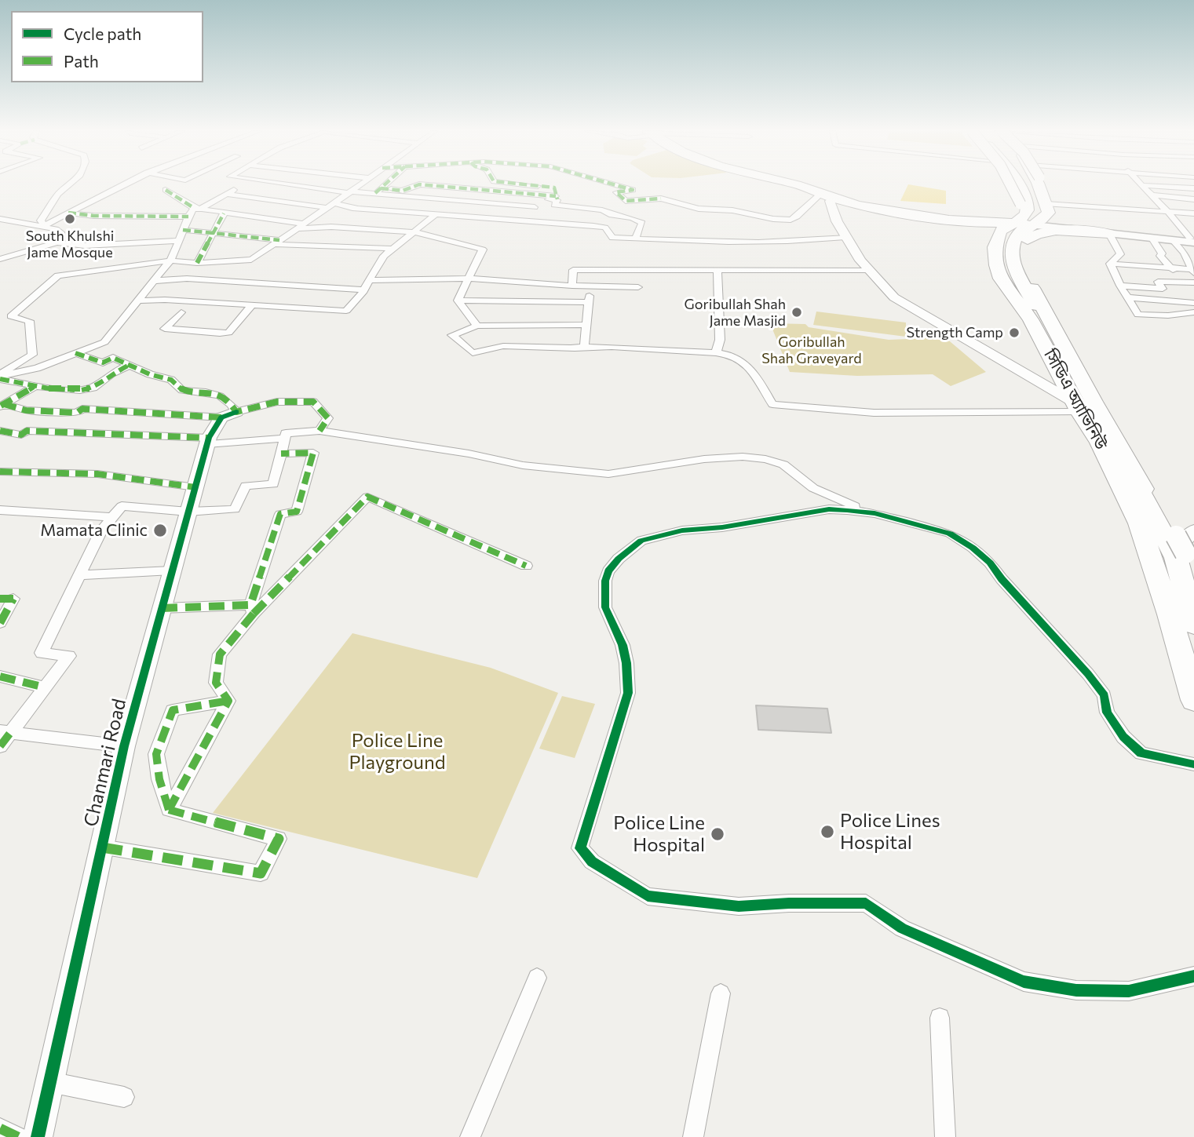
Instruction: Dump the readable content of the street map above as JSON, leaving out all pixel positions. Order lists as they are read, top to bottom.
{
  "streets": {
    "highway": ["সিডিএ অ্যাভিনিউ"],
    "street": ["Chanmari Road"]
  },
  "parks": ["Goribullah Shah Graveyard", "Police Line Playground"],
  "places": [
    "South Khulshi Jame Mosque",
    "Goribullah Shah Jame Masjid",
    "Strength Camp",
    "Mamata Clinic",
    "Police Lines Hospital",
    "Police Line Hospital"
  ],
  "legend": ["Cycle path", "Path"]
}
